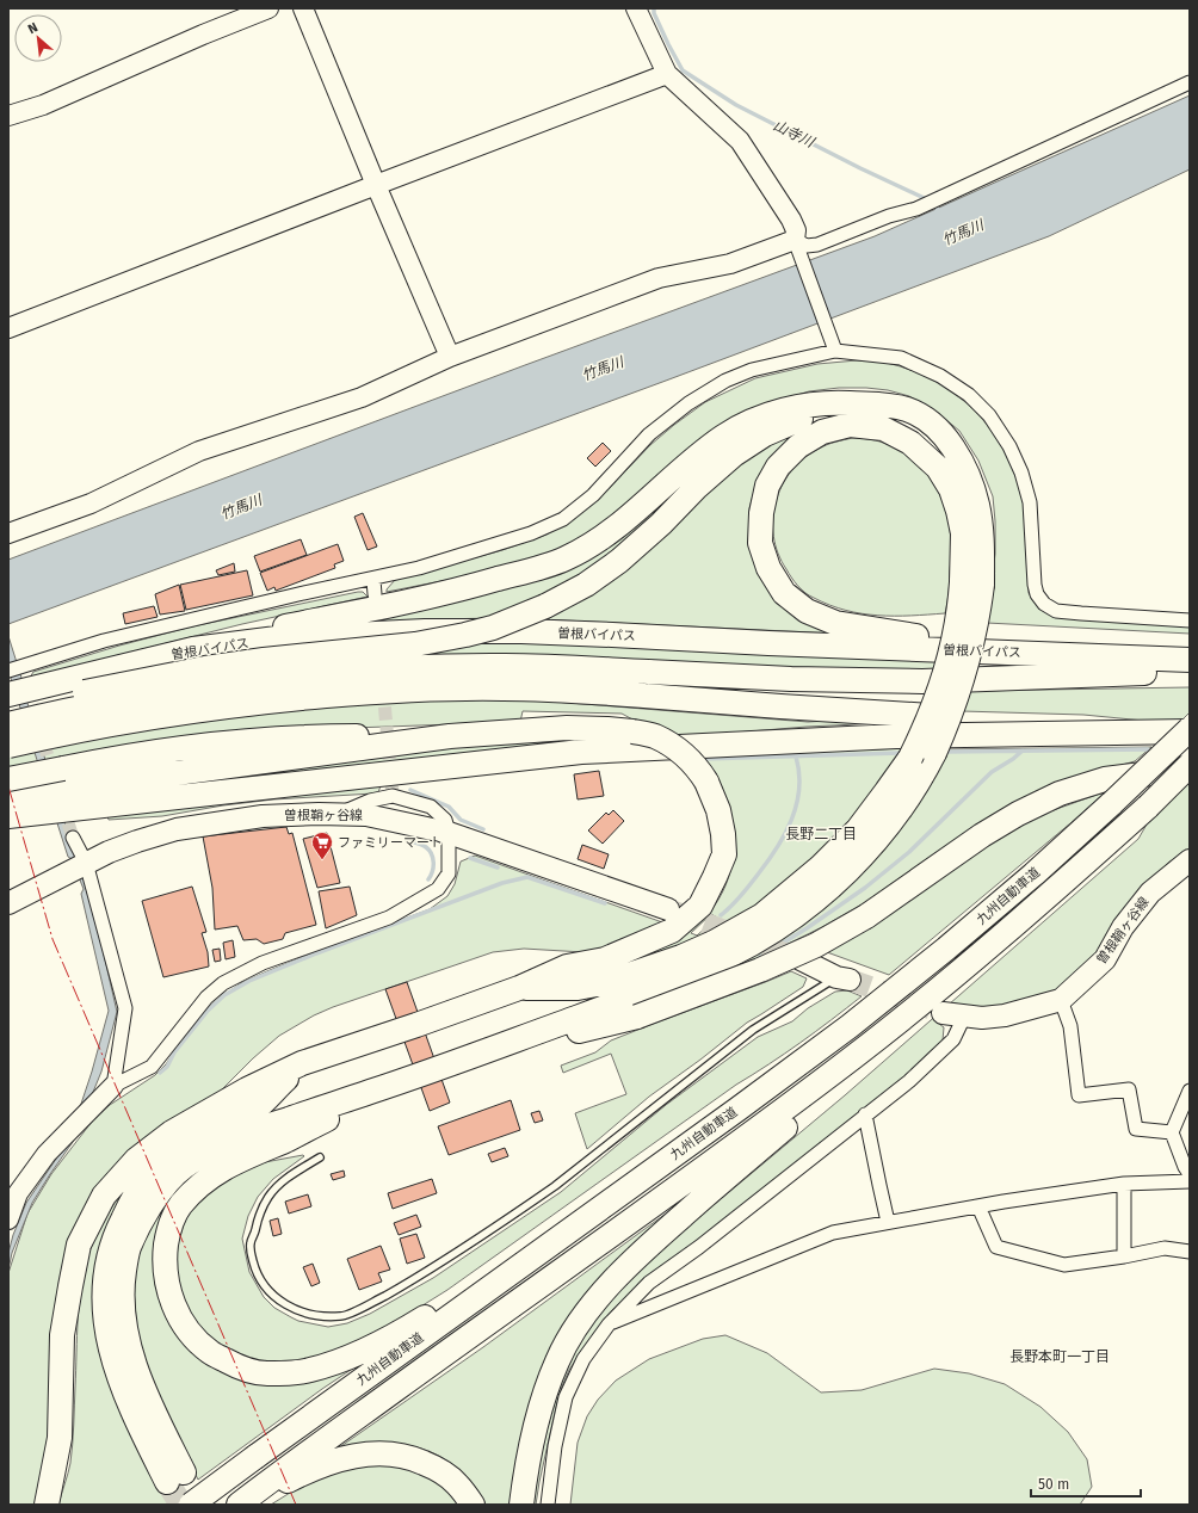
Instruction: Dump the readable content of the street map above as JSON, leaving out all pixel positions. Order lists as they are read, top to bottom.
{
  "streets": {
    "highway": ["曽根バイパス", "九州自動車道"],
    "main road": ["曽根鞘ヶ谷線"]
  },
  "districts": ["長野二丁目", "長野本町一丁目"],
  "water": ["山寺川", "竹馬川"],
  "places": {
    "supermarket": ["ファミリーマート"]
  },
  "scale_bar": "50 m",
  "north": "top left"
}
